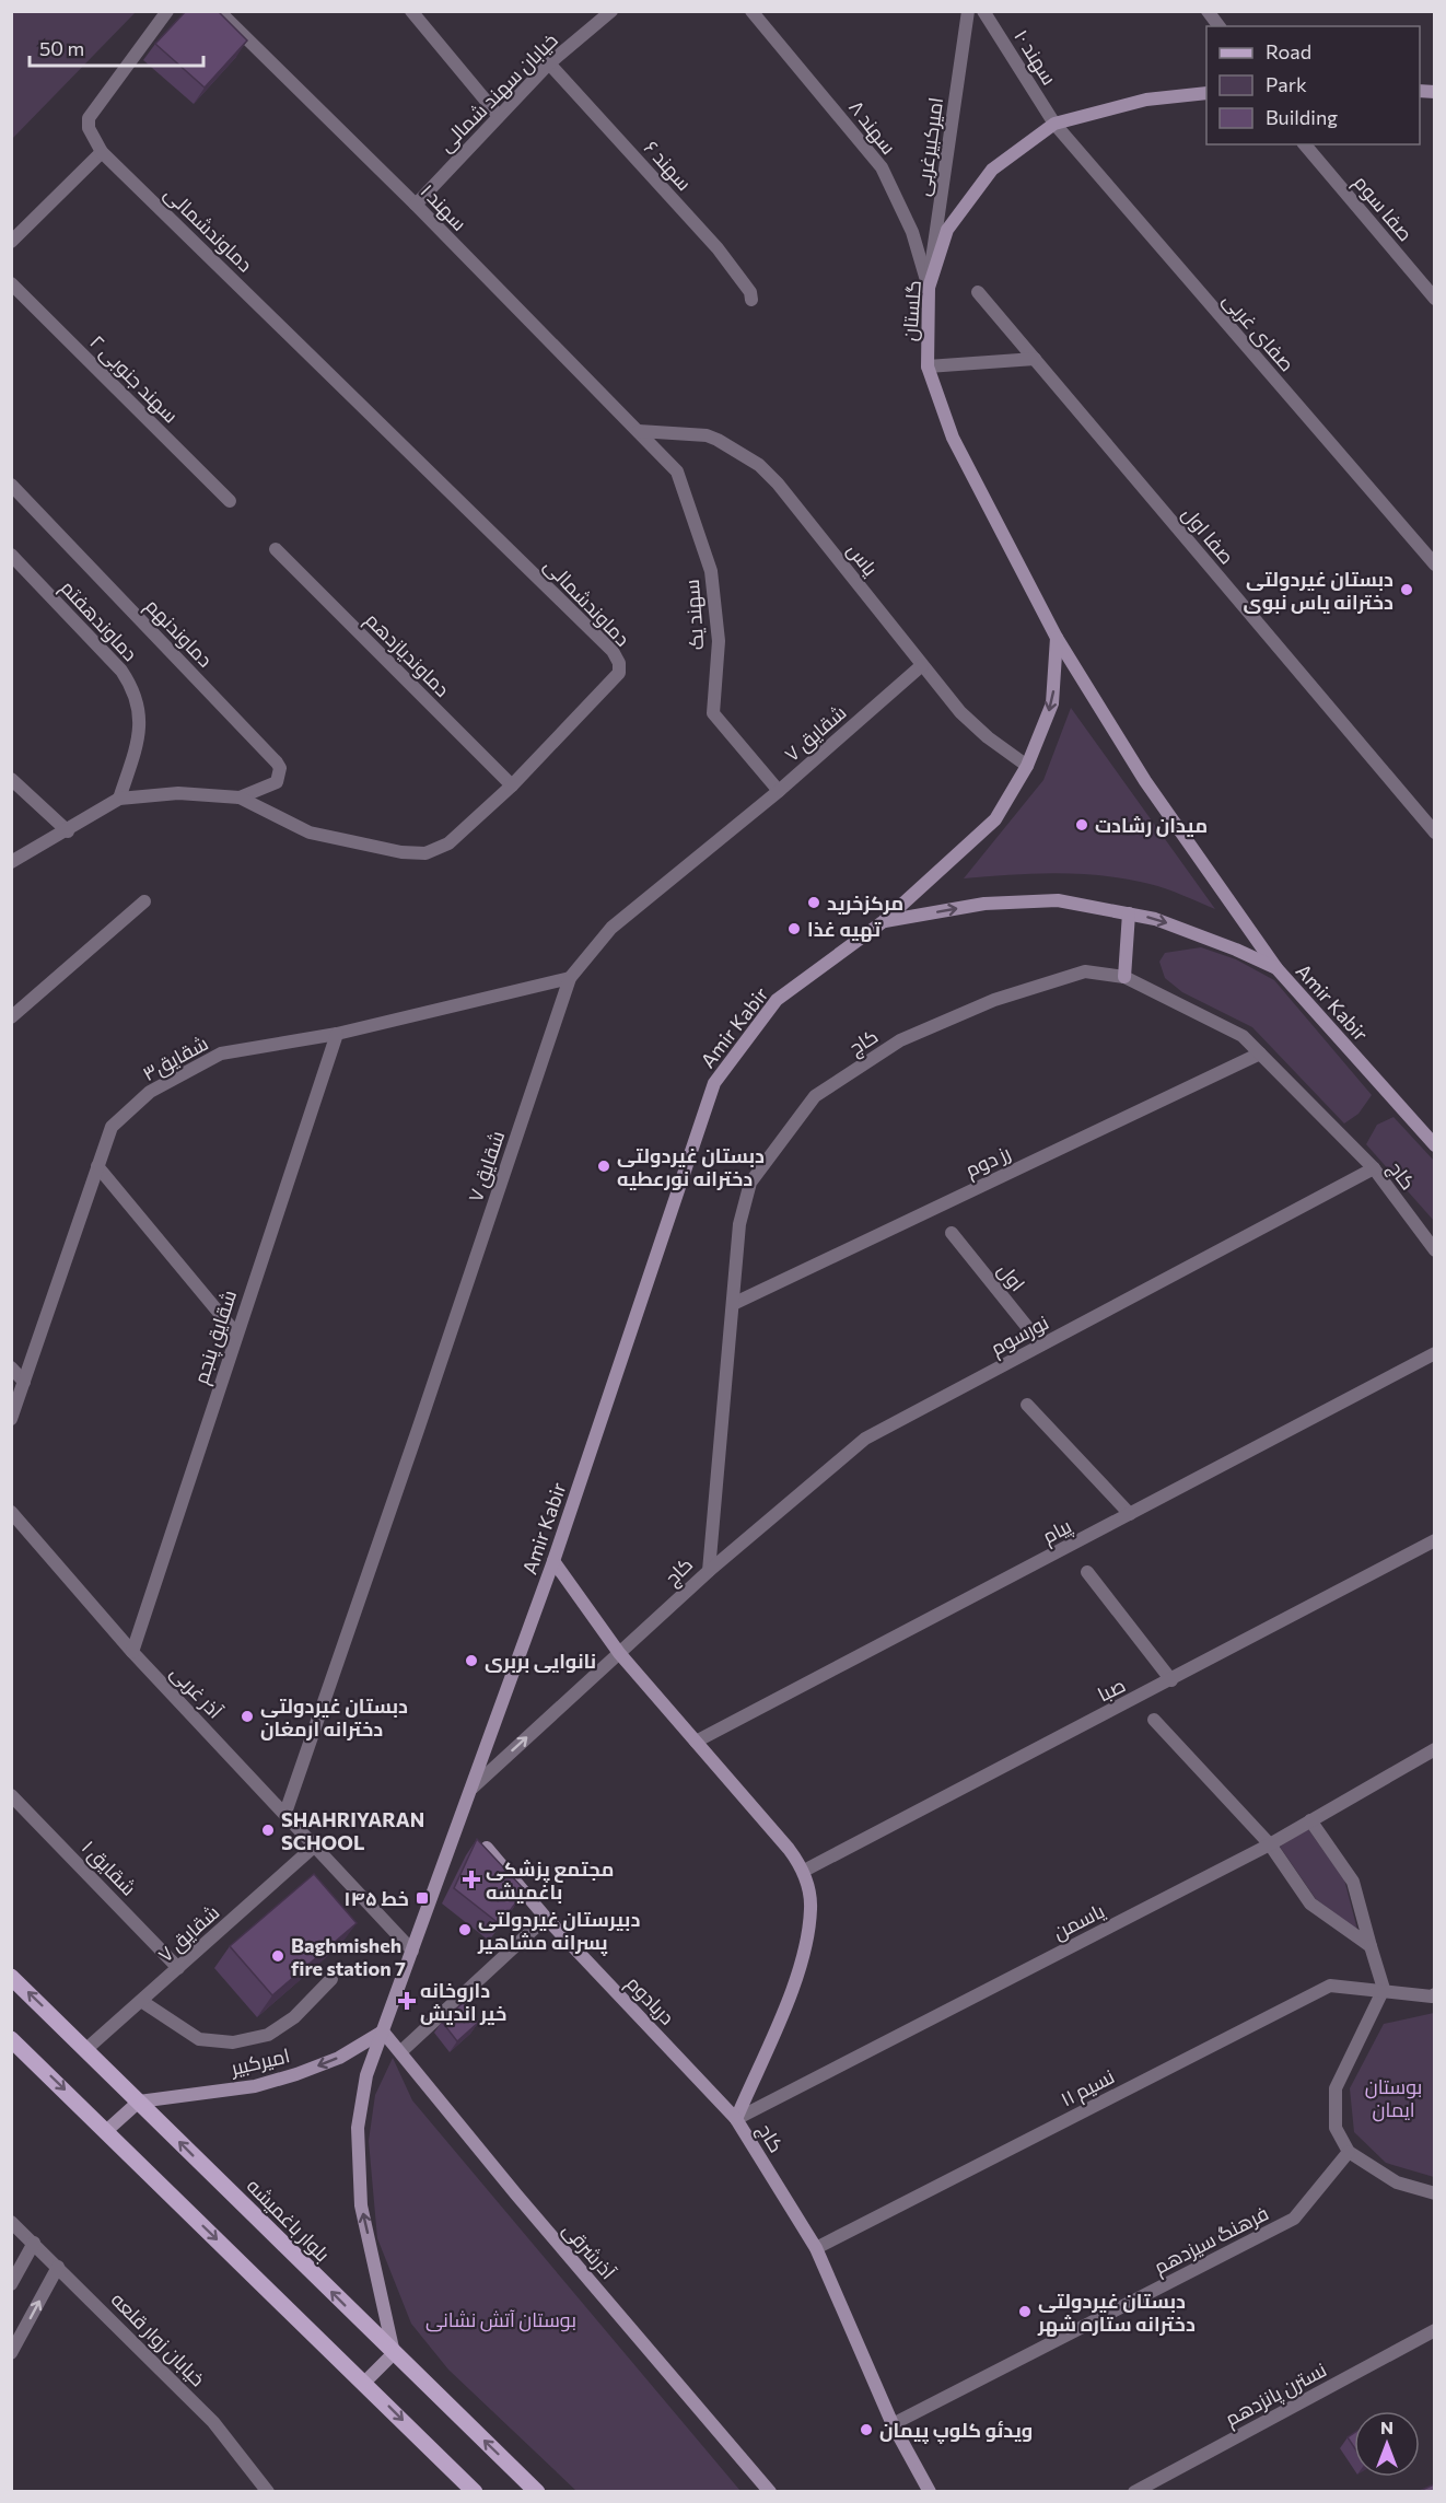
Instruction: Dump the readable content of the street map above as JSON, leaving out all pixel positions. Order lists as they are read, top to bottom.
{
  "streets": {
    "main road": [
      "گلستان",
      "Amir Kabir",
      "کاج",
      "دریادوم",
      "امیرکبیر",
      "بلوار باغمیشه",
      "آذرشرقی"
    ],
    "street": [
      "سهند ۱۰",
      "خیابان سهند شمالی",
      "سهند ۸",
      "امیرکبیرغربی",
      "سهند ۶",
      "سهند ۱",
      "صفا سوم",
      "دماوندشمالی",
      "صفای غربی",
      "سهند جنوبی ۲",
      "صفا اول",
      "یاس",
      "سهند یک",
      "دماوندهفتم",
      "دماوندنهم",
      "دماوندیازدهم",
      "شقایق ۷",
      "شقایق۳",
      "رز دوم",
      "اول",
      "نورسوم",
      "شقایق پنجم",
      "پیام",
      "صبا",
      "آذر غربی",
      "شقایق ۱",
      "یاسمن",
      "نسیم ۱۱",
      "فرهنگ سیزدهم",
      "خیابان زوار قلعه",
      "نسترن پانزدهم"
    ]
  },
  "crossings": [
    ["سهند ۱۰", "گلستان"],
    ["سهند ۱۰", "صفای غربی"],
    ["خیابان سهند شمالی", "سهند ۶"],
    ["خیابان سهند شمالی", "سهند ۱"],
    ["سهند ۸", "امیرکبیرغربی"],
    ["سهند ۸", "گلستان"],
    ["امیرکبیرغربی", "گلستان"],
    ["سهند ۱", "یاس"],
    ["سهند ۱", "سهند یک"],
    ["دماوندشمالی", "دماوندهفتم"],
    ["دماوندشمالی", "دماوندنهم"],
    ["دماوندشمالی", "دماوندیازدهم"],
    ["گلستان", "صفای غربی"],
    ["گلستان", "Amir Kabir"],
    ["یاس", "سهند یک"],
    ["یاس", "شقایق ۷"],
    ["سهند یک", "شقایق ۷"],
    ["شقایق ۷", "شقایق۳"],
    ["شقایق ۷", "آذر غربی"],
    ["شقایق ۷", "شقایق ۱"],
    ["شقایق ۷", "بلوار باغمیشه"],
    ["Amir Kabir", "کاج"],
    ["Amir Kabir", "آذر غربی"],
    ["Amir Kabir", "امیرکبیر"],
    ["Amir Kabir", "بلوار باغمیشه"],
    ["Amir Kabir", "آذرشرقی"],
    ["کاج", "رز دوم"],
    ["کاج", "نورسوم"],
    ["کاج", "پیام"],
    ["کاج", "صبا"],
    ["کاج", "یاسمن"],
    ["کاج", "دریادوم"],
    ["کاج", "نسیم ۱۱"],
    ["کاج", "فرهنگ سیزدهم"],
    ["شقایق۳", "شقایق پنجم"],
    ["اول", "نورسوم"],
    ["شقایق پنجم", "آذر غربی"],
    ["یاسمن", "دریادوم"],
    ["امیرکبیر", "بلوار باغمیشه"],
    ["امیرکبیر", "آذرشرقی"]
  ],
  "one_way": ["امیرکبیر"],
  "parks": ["بوستان ایمان", "بوستان آتش نشانی"],
  "places": {
    "other": [
      "دبستان غیردولتی دخترانه یاس نبوی",
      "میدان رشادت",
      "مرکزخرید",
      "تهیه غذا",
      "دبستان غیردولتی دخترانه نورعطیه",
      "نانوایی بربری",
      "دبستان غیردولتی دخترانه ارمغان",
      "SHAHRIYARAN SCHOOL",
      "دبیرستان غیردولتی پسرانه مشاهیر",
      "Baghmisheh fire station 7",
      "دبستان غیردولتی دخترانه ستاره شهر",
      "ویدئو کلوپ پیمان"
    ],
    "health": ["مجتمع پزشکی باغمیشه", "داروخانه خیر اندیش"],
    "transit": ["خط ۱۴۵"]
  },
  "legend": ["Road", "Park", "Building"],
  "scale_bar": "50 m",
  "north": "top"
}
